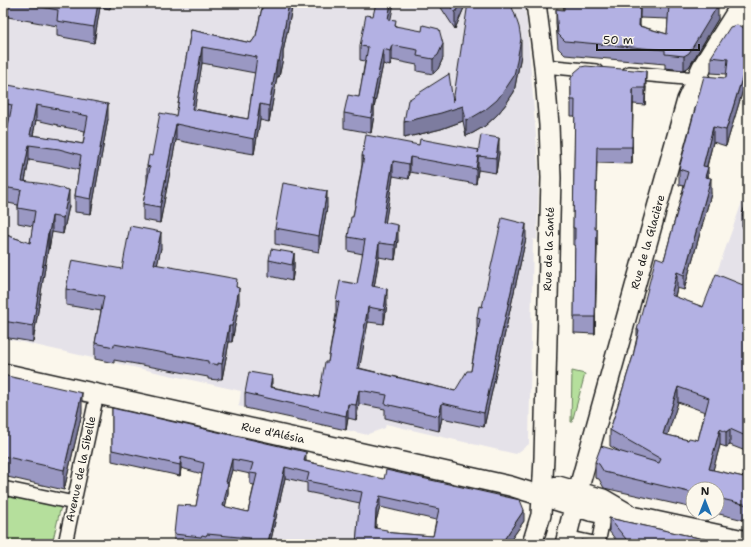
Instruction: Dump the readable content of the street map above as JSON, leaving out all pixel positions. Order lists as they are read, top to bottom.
{
  "streets": {
    "street": [
      "Rue de la Glacière",
      "Rue de la Santé",
      "Rue d'Alésia",
      "Avenue de la Sibelle"
    ]
  },
  "crossings": [
    ["Rue de la Glacière", "Rue d'Alésia"],
    ["Rue de la Santé", "Rue d'Alésia"],
    ["Rue d'Alésia", "Avenue de la Sibelle"]
  ],
  "scale_bar": "50 m",
  "north": "top"
}
